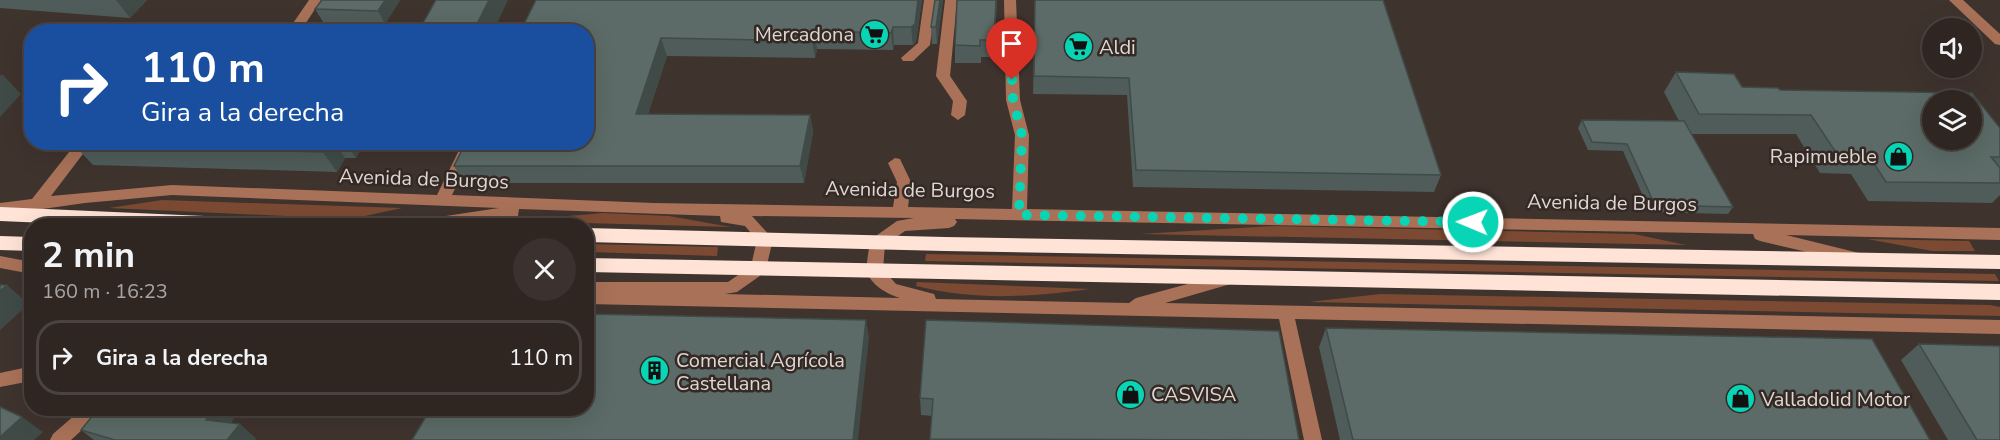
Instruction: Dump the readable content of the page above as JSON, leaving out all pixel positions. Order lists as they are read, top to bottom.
{
  "streets": {
    "street": ["Avenida de Burgos"]
  },
  "places": {
    "supermarket": ["Mercadona", "Aldi"],
    "shop": ["Rapimueble", "CASVISA", "Valladolid Motor"],
    "building": ["Comercial Agrícola Castellana"]
  },
  "page": {
    "turn": ["110 m", "Gira a la derecha"],
    "heading": ["2 min", "160 m · 16:23"],
    "list": [
      {
        "name": "Gira a la derecha",
        "value": "110 m"
      }
    ]
  }
}
